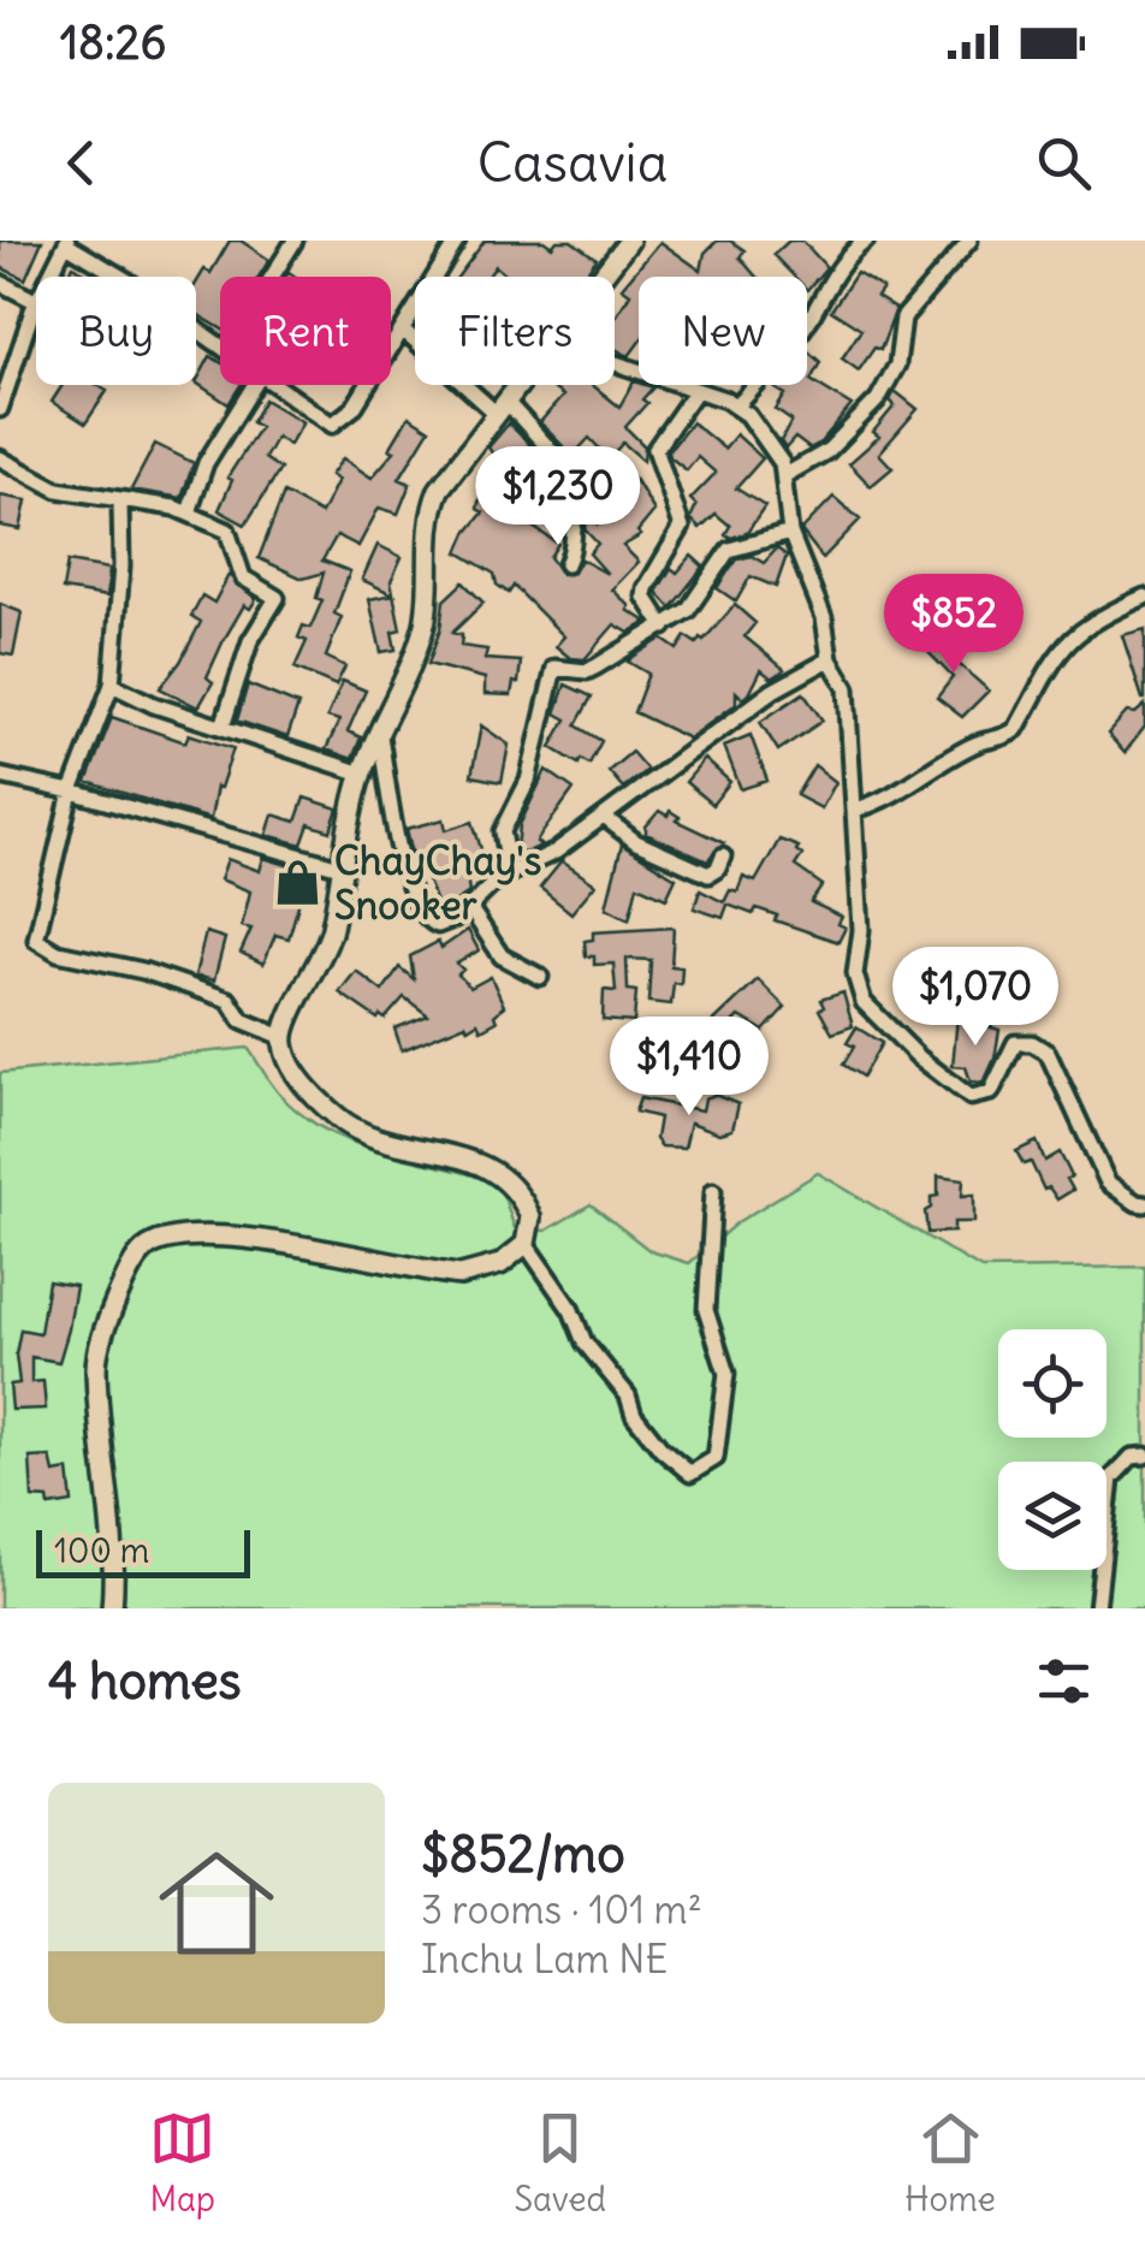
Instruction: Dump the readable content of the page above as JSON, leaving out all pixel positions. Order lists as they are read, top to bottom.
{
  "places": {
    "shop": ["ChayChay's Snooker"]
  },
  "scale_bar": "100 m",
  "page": {
    "status": "18:26",
    "header": "Casavia",
    "chip": [
      "Buy",
      "Rent",
      "Filters",
      "New"
    ],
    "price": [
      "$1,230",
      "$852",
      "$1,070",
      "$1,410"
    ],
    "scale": "100 m",
    "heading": "4 homes",
    "list": [
      {
        "name": "$852/mo",
        "note": "3 rooms · 101 m² · Inchu Lam NE"
      }
    ],
    "tabs": ["Map", "Saved", "Home"]
  }
}
